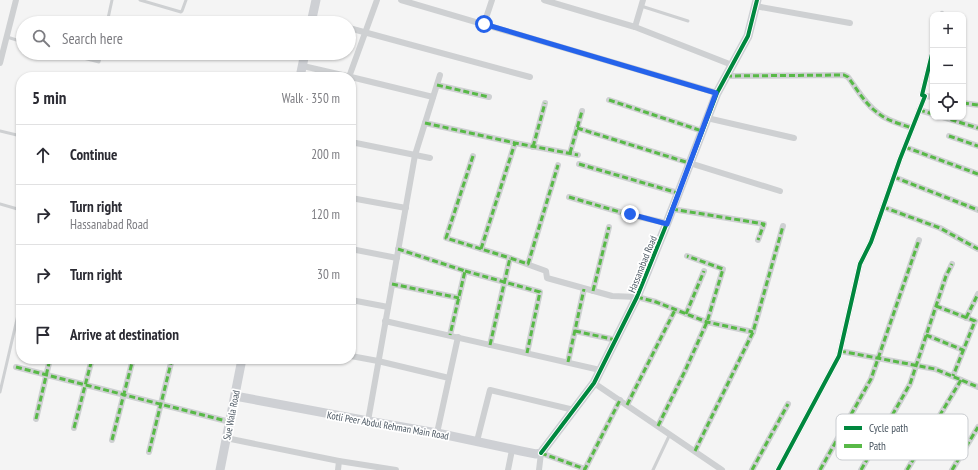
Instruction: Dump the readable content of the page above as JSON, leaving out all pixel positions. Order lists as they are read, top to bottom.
{
  "streets": {
    "street": ["Hassanabad Road", "Sue Wala Road", "Kotli Peer Abdul Rehman Main Road"]
  },
  "crossings": [
    ["Hassanabad Road", "Kotli Peer Abdul Rehman Main Road"],
    ["Sue Wala Road", "Kotli Peer Abdul Rehman Main Road"]
  ],
  "legend": ["Cycle path", "Path"],
  "page": {
    "map_buttons": ["+", "−"],
    "search": "Search here",
    "heading": ["5 min", "Walk · 350 m"],
    "list": [
      ["Continue", "200 m"],
      ["Turn right", "Hassanabad Road", "120 m"],
      ["Turn right", "30 m"],
      "Arrive at destination"
    ]
  }
}
